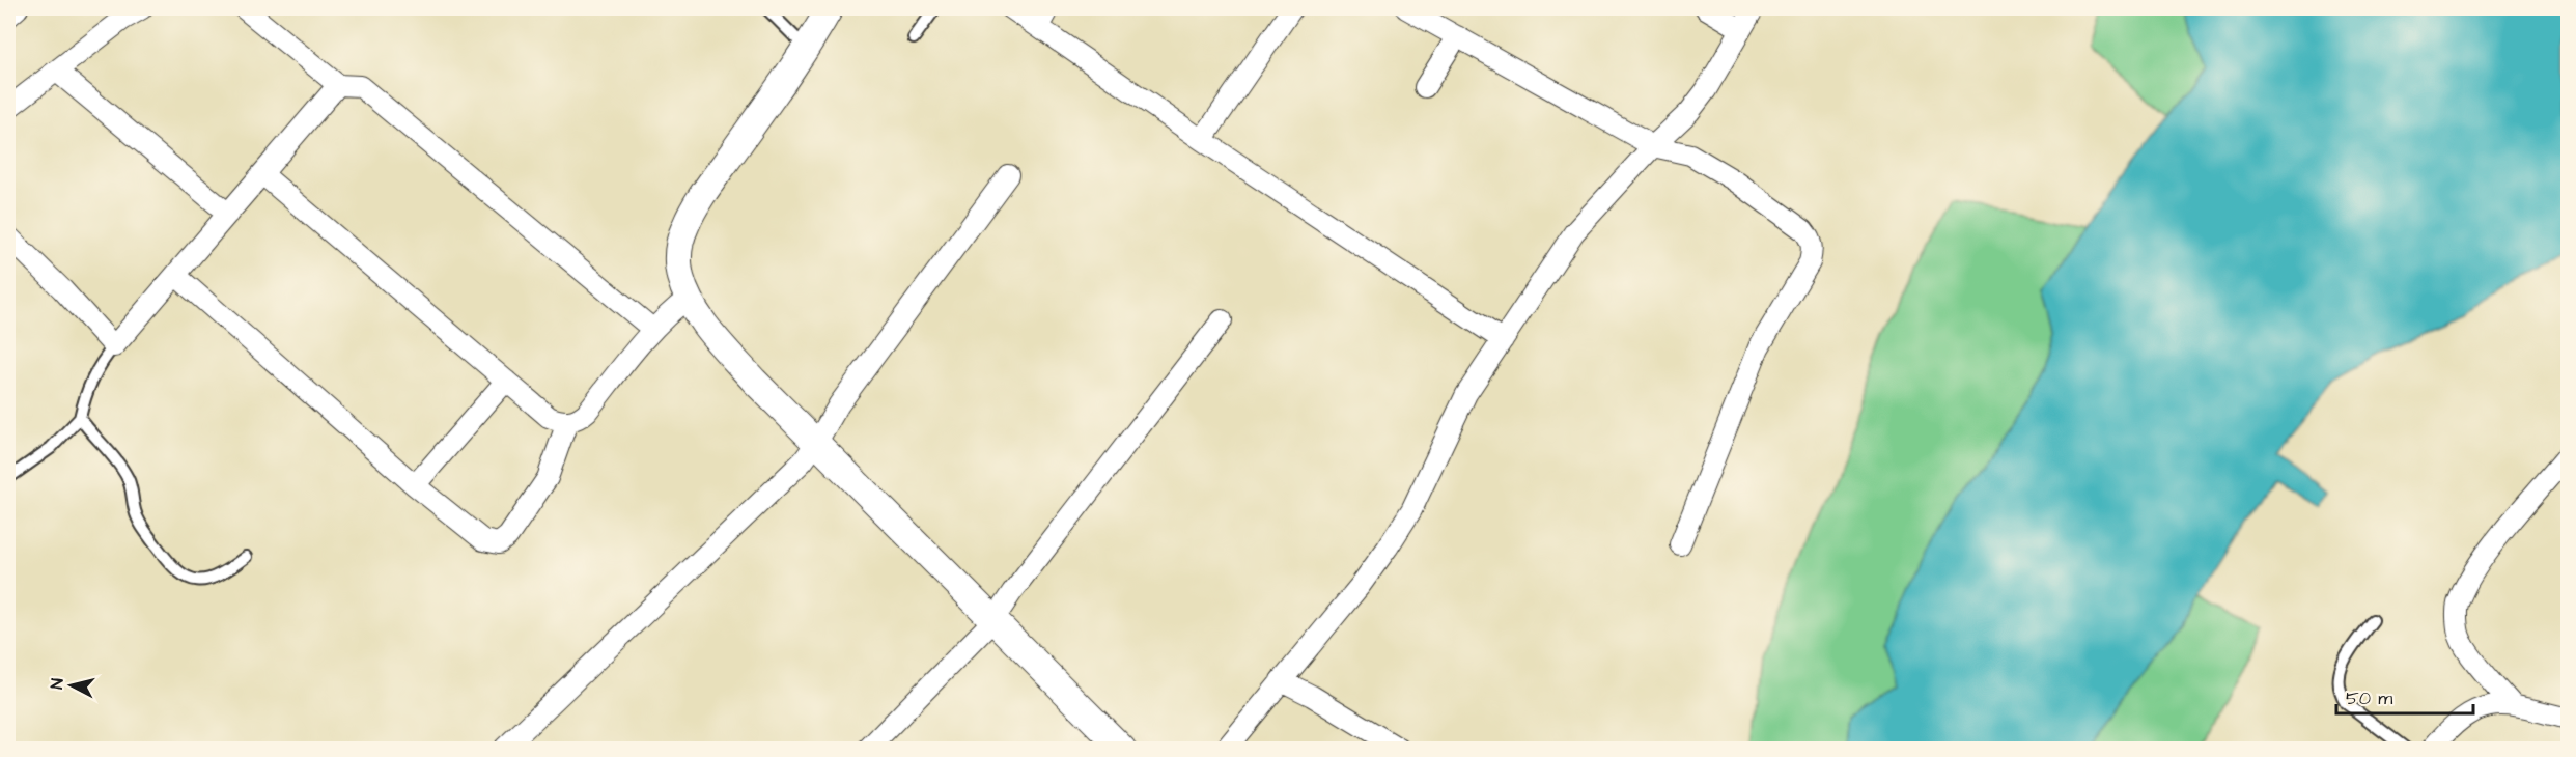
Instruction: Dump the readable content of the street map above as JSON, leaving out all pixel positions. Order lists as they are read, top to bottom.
{
  "scale_bar": "50 m",
  "north": "left"
}
